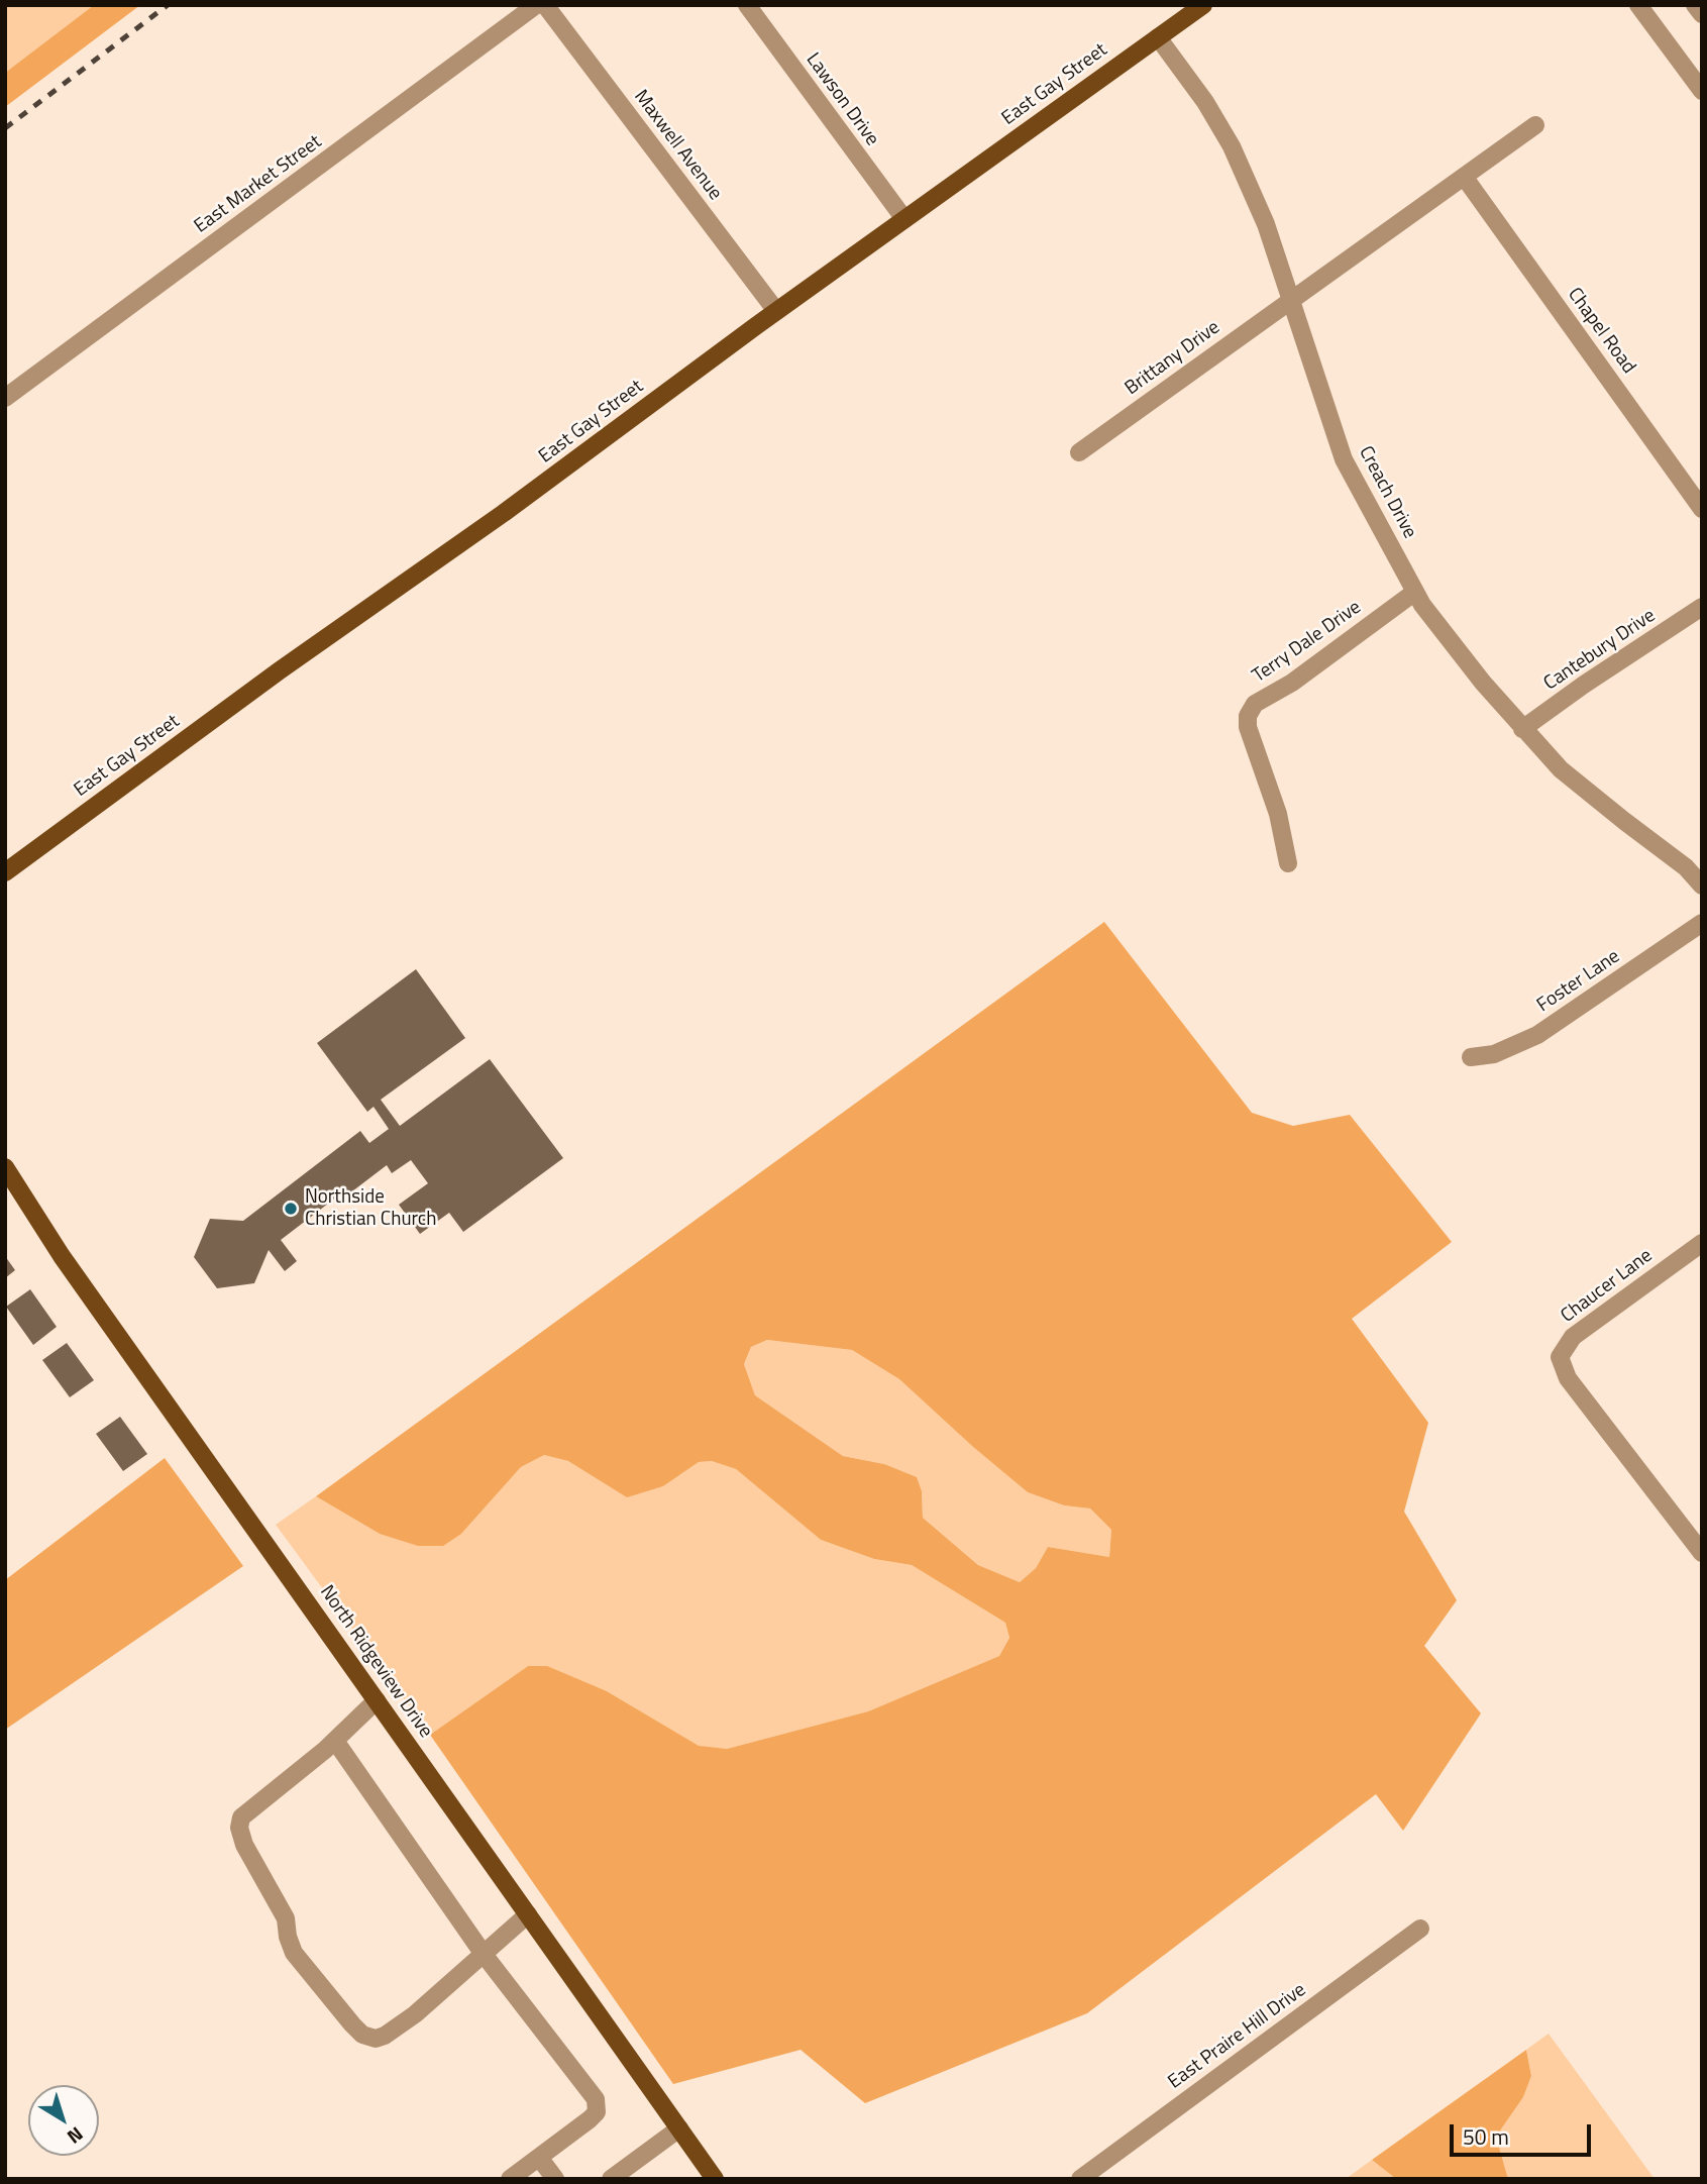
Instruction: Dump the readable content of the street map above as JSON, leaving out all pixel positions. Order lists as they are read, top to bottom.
{
  "streets": {
    "main road": ["East Gay Street", "North Ridgeview Drive"],
    "street": [
      "Lawson Drive",
      "Maxwell Avenue",
      "East Market Street",
      "Chapel Road",
      "Brittany Drive",
      "Creach Drive",
      "Terry Dale Drive",
      "Cantebury Drive",
      "Foster Lane",
      "Chaucer Lane",
      "East Praire Hill Drive"
    ]
  },
  "crossings": [
    ["East Gay Street", "Lawson Drive"],
    ["East Gay Street", "Maxwell Avenue"],
    ["East Gay Street", "Creach Drive"],
    ["Brittany Drive", "Creach Drive"],
    ["Creach Drive", "Terry Dale Drive"],
    ["Creach Drive", "Cantebury Drive"]
  ],
  "places": ["Northside Christian Church"],
  "scale_bar": "50 m",
  "north": "bottom right"
}
